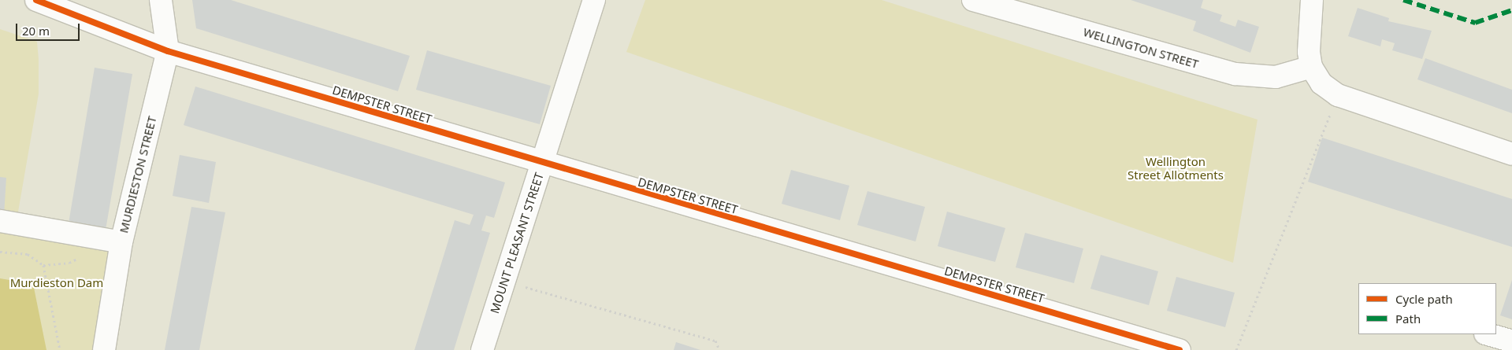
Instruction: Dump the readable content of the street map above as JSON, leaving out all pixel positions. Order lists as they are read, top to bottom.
{
  "streets": {
    "street": [
      "WELLINGTON STREET",
      "DEMPSTER STREET",
      "MURDIESTON STREET",
      "MOUNT PLEASANT STREET"
    ]
  },
  "crossings": [
    ["DEMPSTER STREET", "MURDIESTON STREET"],
    ["DEMPSTER STREET", "MOUNT PLEASANT STREET"]
  ],
  "parks": ["Wellington Street Allotments", "Murdieston Dam"],
  "legend": ["Cycle path", "Path"],
  "scale_bar": "20 m"
}
